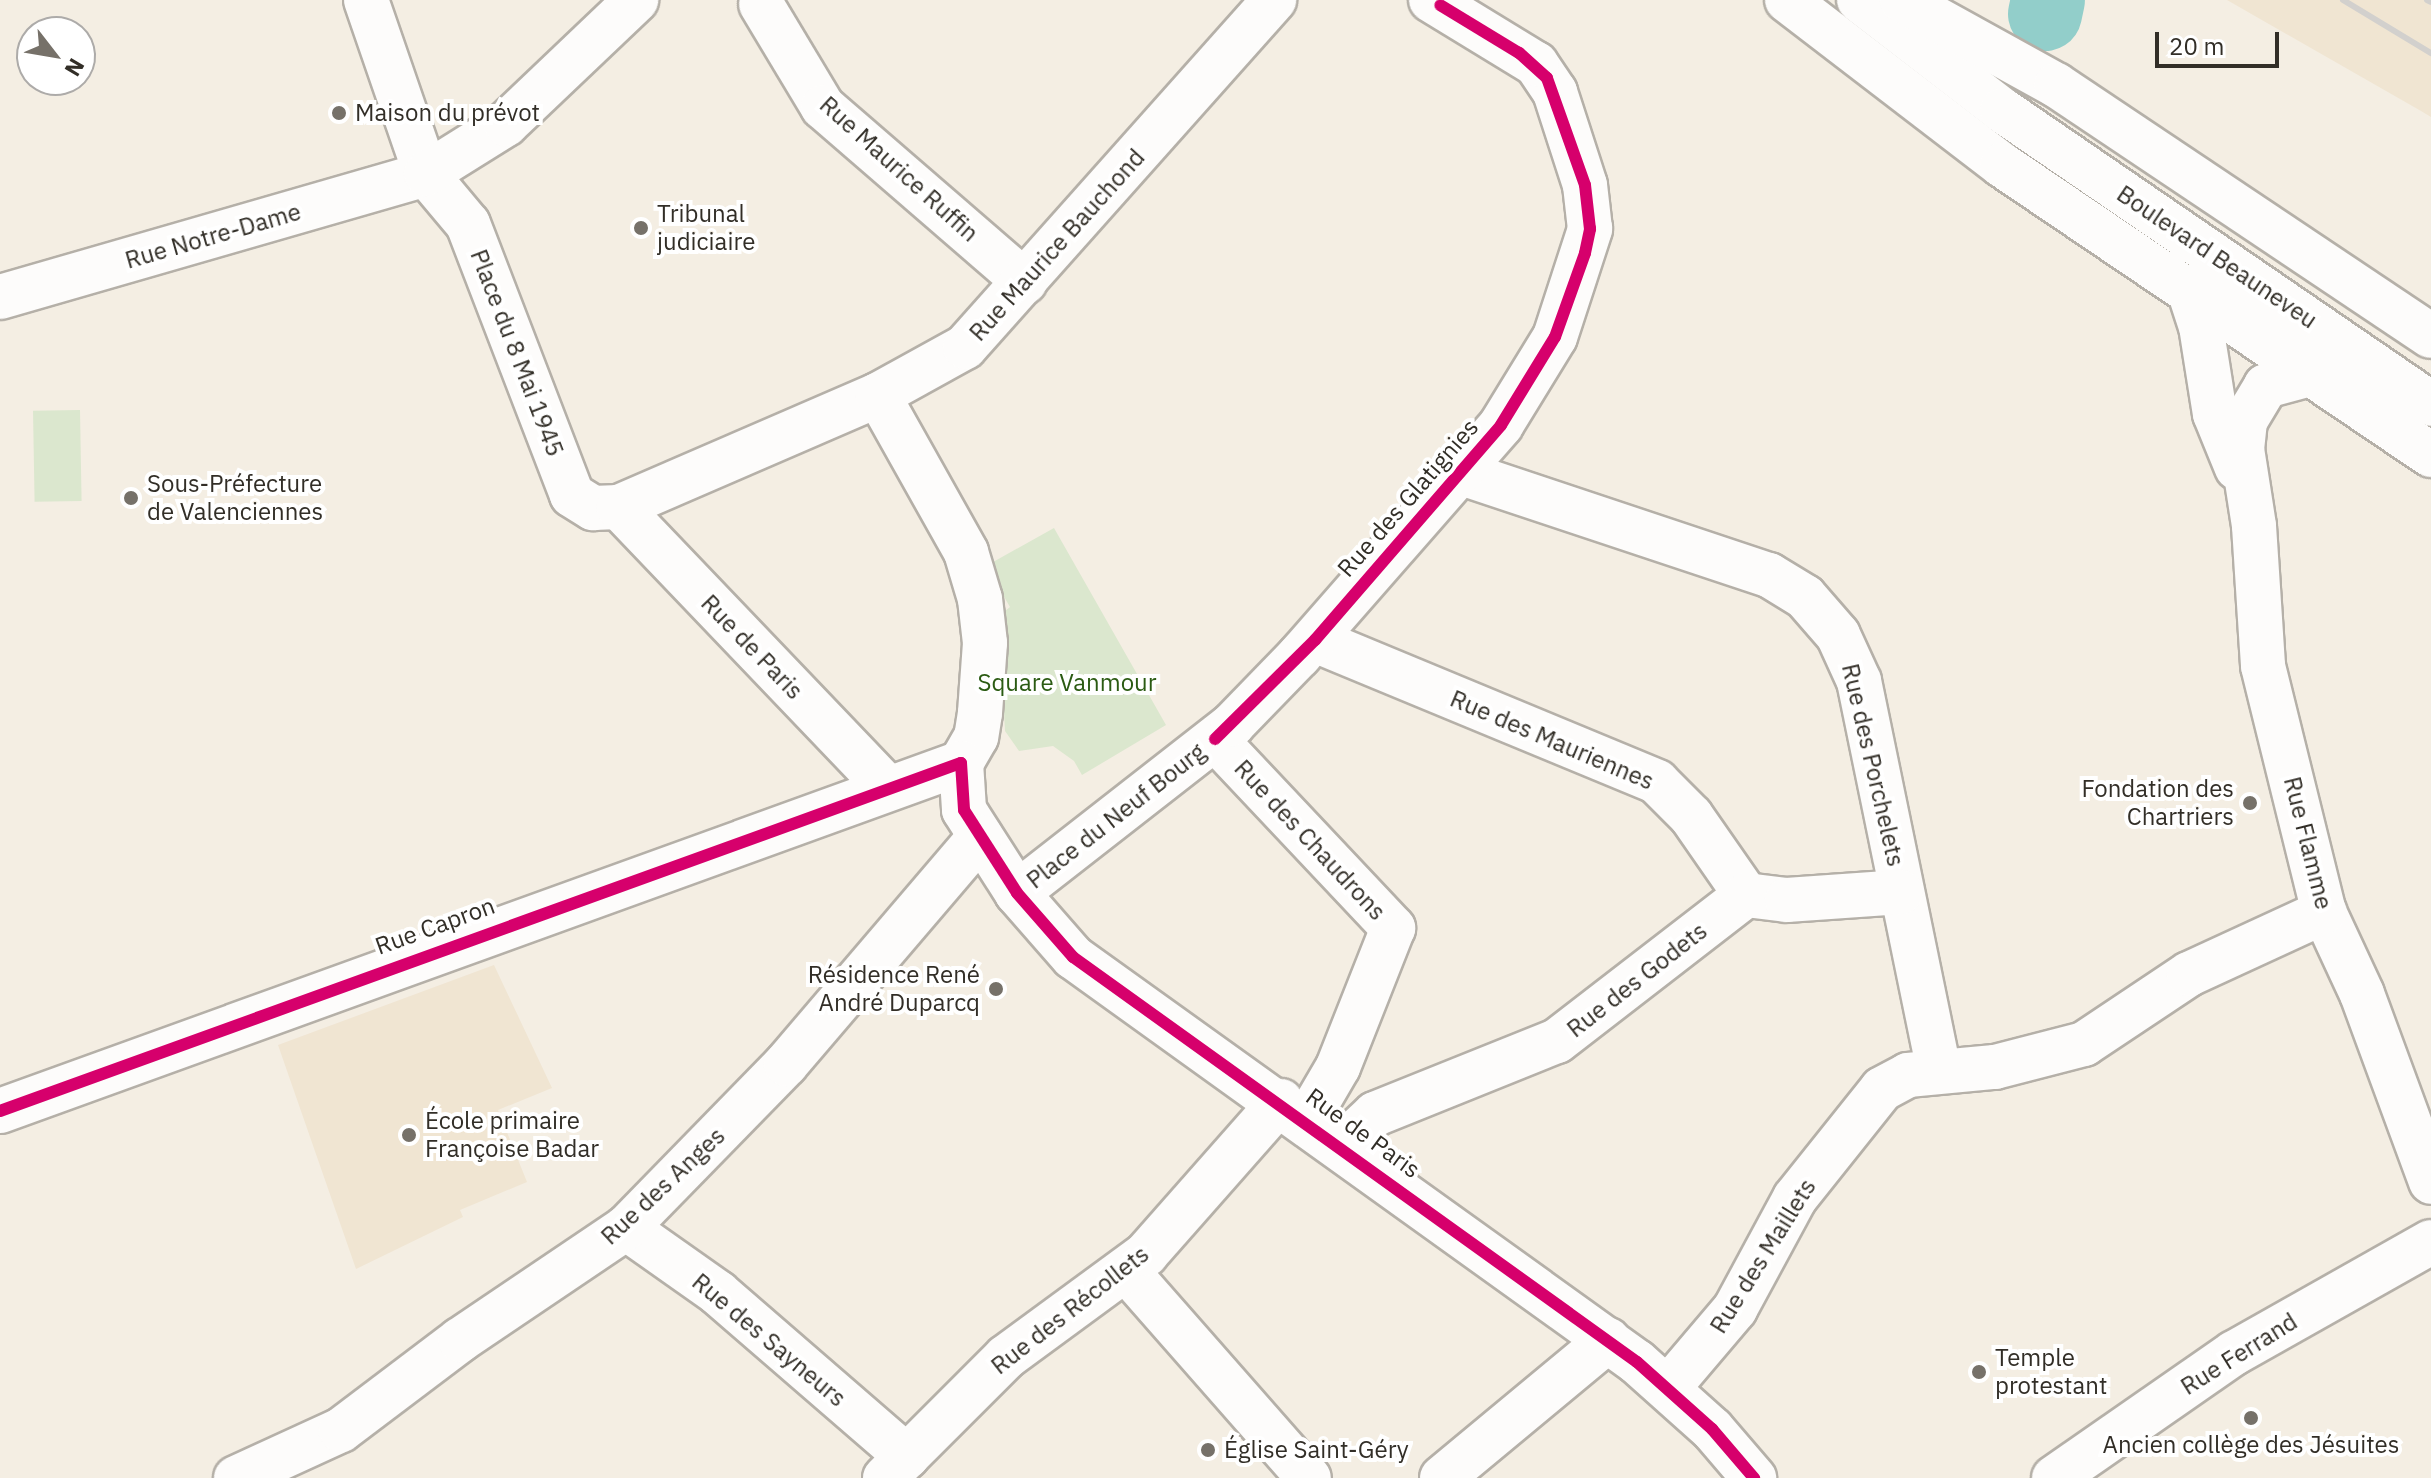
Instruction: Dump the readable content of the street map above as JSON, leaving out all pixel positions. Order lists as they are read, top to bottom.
{
  "streets": {
    "street": [
      "Rue Maurice Ruffin",
      "Rue Notre-Dame",
      "Rue Maurice Bauchond",
      "Boulevard Beauneveu",
      "Place du 8 Mai 1945",
      "Rue des Glatignies",
      "Rue de Paris",
      "Rue des Mauriennes",
      "Rue des Porchelets",
      "Place du Neuf Bourg",
      "Rue des Chaudrons",
      "Rue Flamme",
      "Rue Capron",
      "Rue des Godets",
      "Rue des Anges",
      "Rue des Maillets",
      "Rue des Récollets",
      "Rue des Sayneurs",
      "Rue Ferrand"
    ]
  },
  "crossings": [
    ["Rue Maurice Ruffin", "Rue Maurice Bauchond"],
    ["Rue Notre-Dame", "Place du 8 Mai 1945"],
    ["Rue Maurice Bauchond", "Place du 8 Mai 1945"],
    ["Rue Maurice Bauchond", "Rue de Paris"],
    ["Place du 8 Mai 1945", "Rue de Paris"],
    ["Rue des Glatignies", "Rue des Mauriennes"],
    ["Rue des Glatignies", "Rue des Porchelets"],
    ["Rue des Glatignies", "Place du Neuf Bourg"],
    ["Rue des Glatignies", "Rue des Chaudrons"],
    ["Rue de Paris", "Place du Neuf Bourg"],
    ["Rue de Paris", "Rue des Chaudrons"],
    ["Rue de Paris", "Rue Capron"],
    ["Rue de Paris", "Rue des Godets"],
    ["Rue de Paris", "Rue des Anges"],
    ["Rue de Paris", "Rue des Maillets"],
    ["Rue de Paris", "Rue des Récollets"],
    ["Rue des Mauriennes", "Rue des Godets"],
    ["Rue des Porchelets", "Rue des Maillets"],
    ["Place du Neuf Bourg", "Rue des Chaudrons"],
    ["Rue des Chaudrons", "Rue des Récollets"],
    ["Rue Flamme", "Rue des Maillets"],
    ["Rue des Anges", "Rue des Sayneurs"],
    ["Rue des Récollets", "Rue des Sayneurs"]
  ],
  "parks": ["Square Vanmour"],
  "places": [
    "Maison du prévot",
    "Tribunal judiciaire",
    "Sous-Préfecture de Valenciennes",
    "Fondation des Chartriers",
    "Résidence René André Duparcq",
    "École primaire Françoise Badar",
    "Temple protestant",
    "Ancien collège des Jésuites",
    "Église Saint-Géry"
  ],
  "scale_bar": "20 m",
  "north": "bottom right"
}
